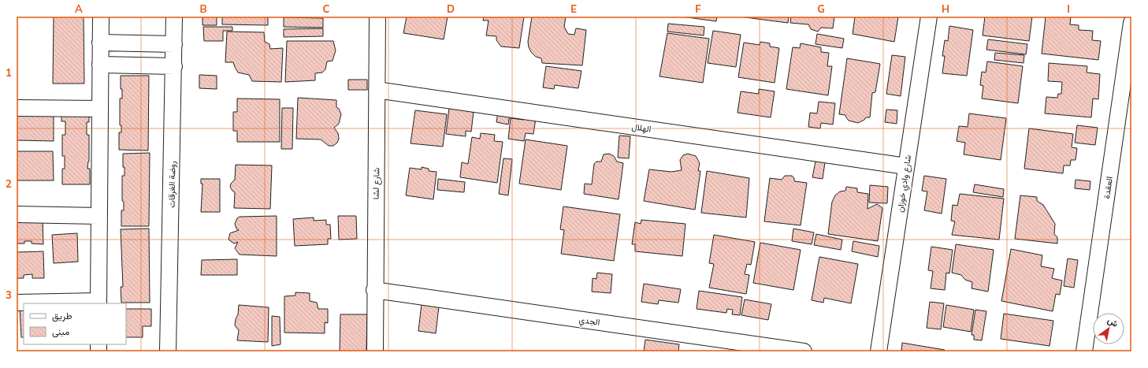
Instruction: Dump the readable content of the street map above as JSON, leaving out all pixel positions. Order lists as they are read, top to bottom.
{
  "streets": {
    "street": [
      "الهلال",
      "شارع لشا",
      "شارع وادي خوزان",
      "روضة الغرقات",
      "العقدة",
      "الجدي"
    ]
  },
  "crossings": [
    ["الهلال", "شارع لشا"],
    ["الهلال", "شارع وادي خوزان"],
    ["شارع لشا", "الجدي"]
  ],
  "legend": ["طريق", "مبنى"],
  "north": "top right",
  "grid": {
    "columns": [
      "A",
      "B",
      "C",
      "D",
      "E",
      "F",
      "G",
      "H",
      "I"
    ],
    "rows": ["1", "2", "3"]
  }
}
